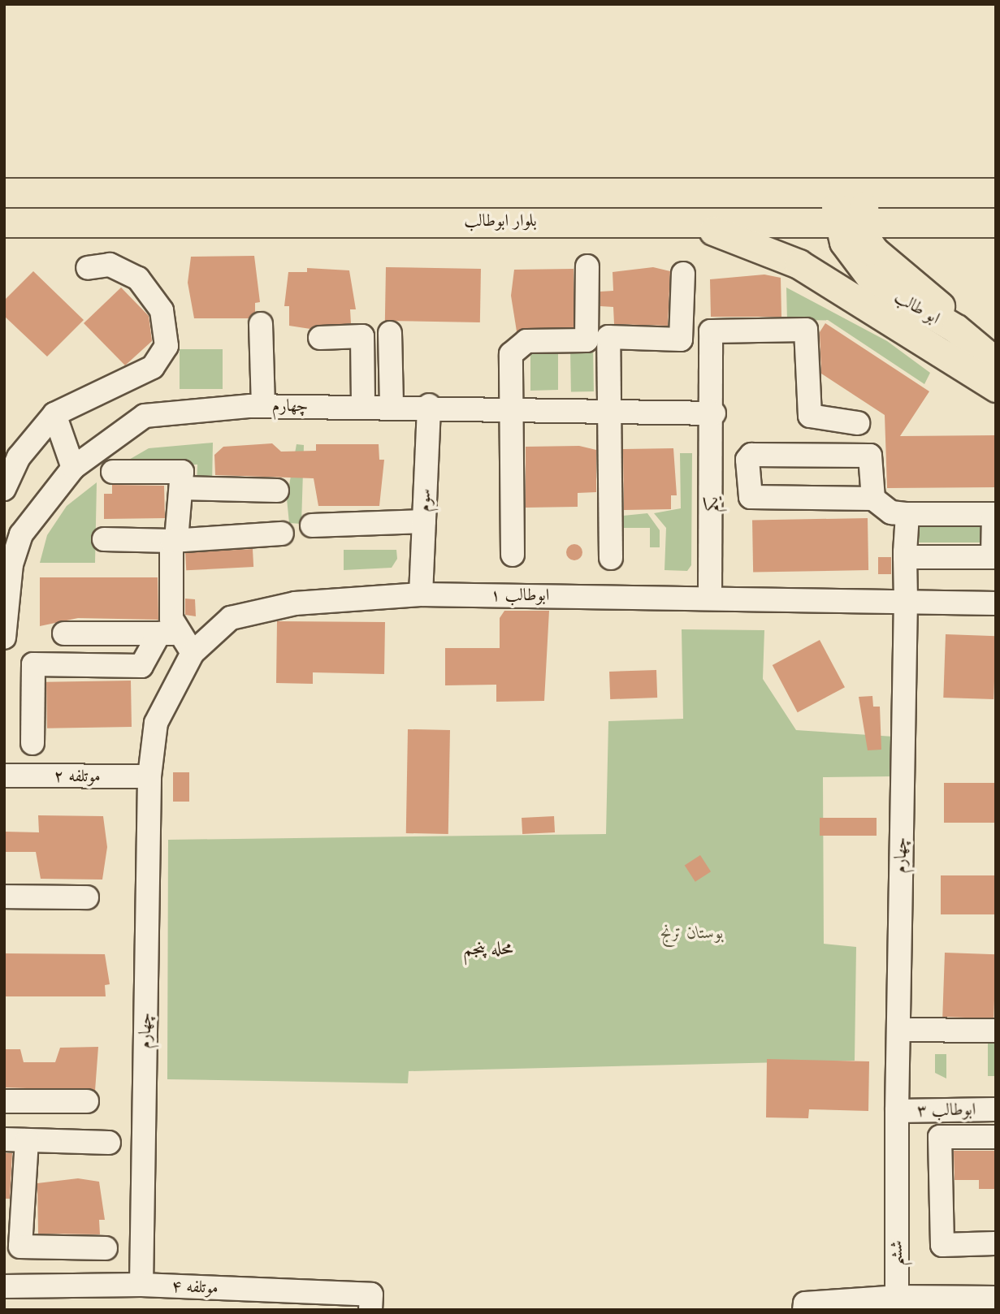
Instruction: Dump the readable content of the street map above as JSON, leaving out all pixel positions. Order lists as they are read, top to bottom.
{
  "streets": {
    "main road": ["بلوار ابوطالب", "ابو طالب"],
    "street": [
      "چهارم",
      "سوم",
      "یکم",
      "ابوطالب ۱",
      "موتلفه ۲",
      "ابوطالب ۳",
      "ششم",
      "موتلفه ۴"
    ]
  },
  "crossings": [
    ["بلوار ابوطالب", "ابو طالب"],
    ["چهارم", "سوم"],
    ["چهارم", "یکم"],
    ["چهارم", "ابوطالب ۱"],
    ["چهارم", "موتلفه ۲"],
    ["چهارم", "ابوطالب ۳"],
    ["چهارم", "ششم"],
    ["چهارم", "موتلفه ۴"],
    ["سوم", "ابوطالب ۱"],
    ["یکم", "ابوطالب ۱"],
    ["ابوطالب ۱", "موتلفه ۲"],
    ["ابوطالب ۳", "ششم"]
  ],
  "districts": ["محله پنجم"],
  "parks": ["بوستان ترنج"]
}
